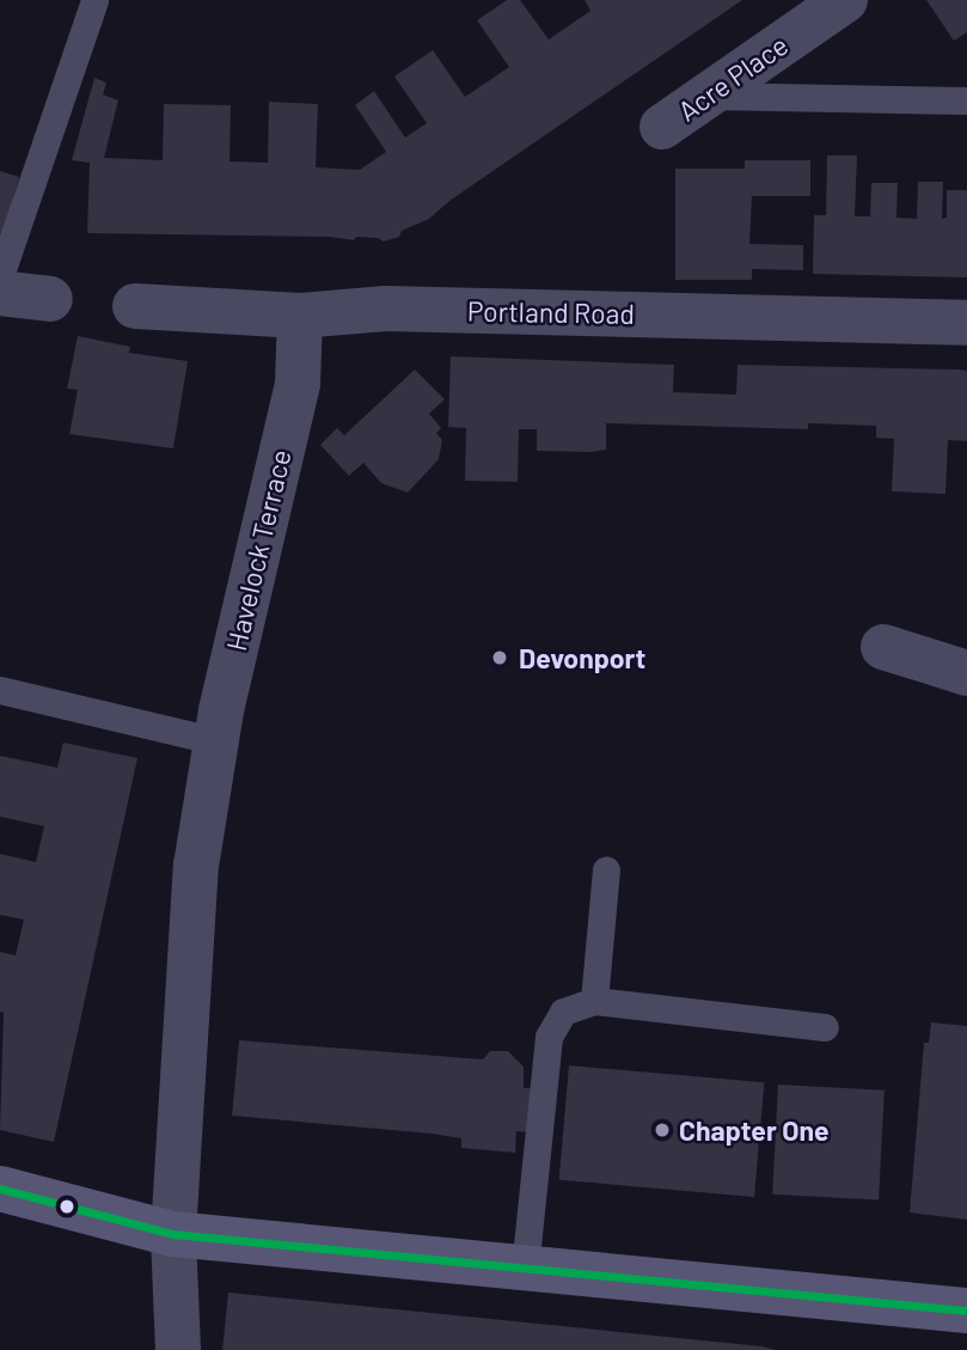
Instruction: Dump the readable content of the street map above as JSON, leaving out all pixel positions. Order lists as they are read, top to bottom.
{
  "streets": {
    "street": ["Acre Place", "Portland Road", "Havelock Terrace"]
  },
  "crossings": [
    ["Portland Road", "Havelock Terrace"]
  ],
  "places": ["Devonport", "Chapter One"]
}
